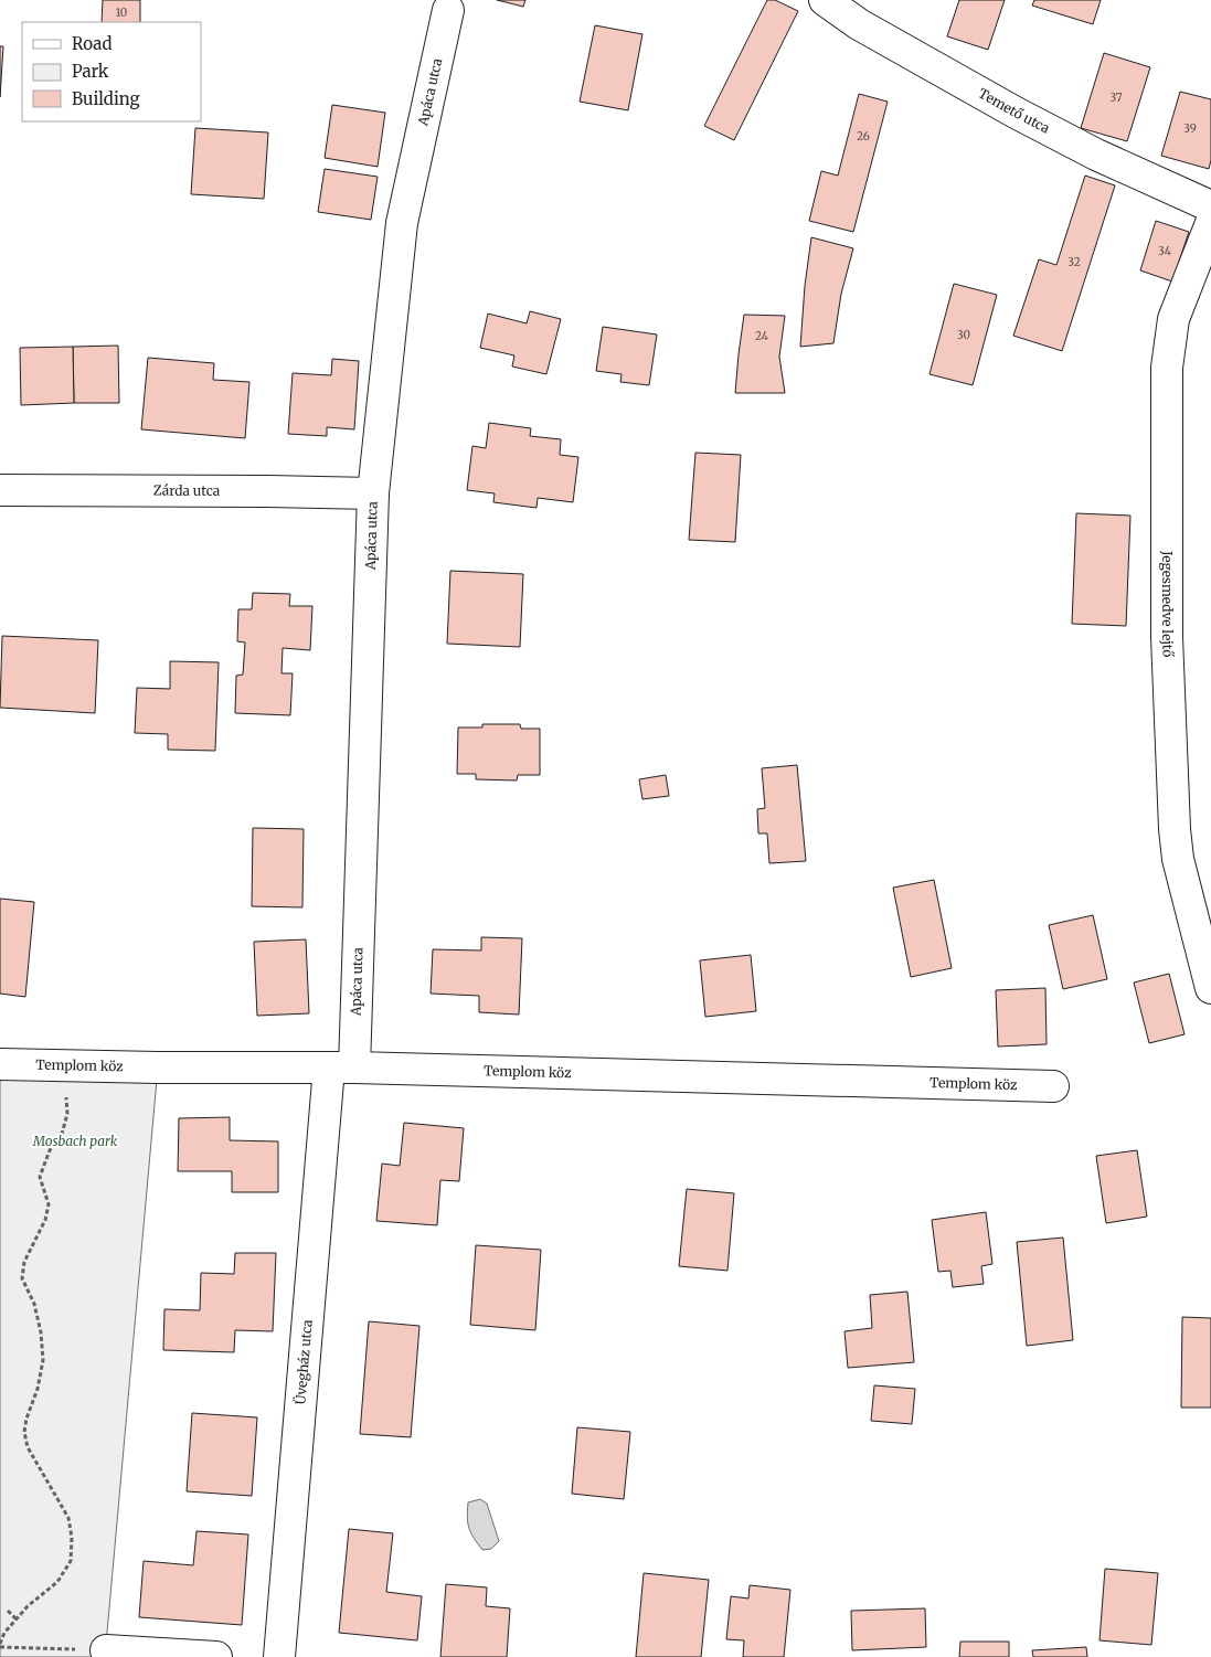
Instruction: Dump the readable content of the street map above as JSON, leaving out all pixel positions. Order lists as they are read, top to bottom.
{
  "streets": {
    "street": [
      "Apáca utca",
      "Temető utca",
      "Zárda utca",
      "Jegesmedve lejtő",
      "Templom köz",
      "Üvegház utca"
    ]
  },
  "crossings": [
    ["Apáca utca", "Zárda utca"],
    ["Apáca utca", "Templom köz"],
    ["Apáca utca", "Üvegház utca"],
    ["Templom köz", "Üvegház utca"]
  ],
  "parks": ["Mosbach park"],
  "house_numbers": [
    "10",
    "37",
    "39",
    "26",
    "34",
    "32",
    "30",
    "24"
  ],
  "legend": ["Road", "Park", "Building"]
}
